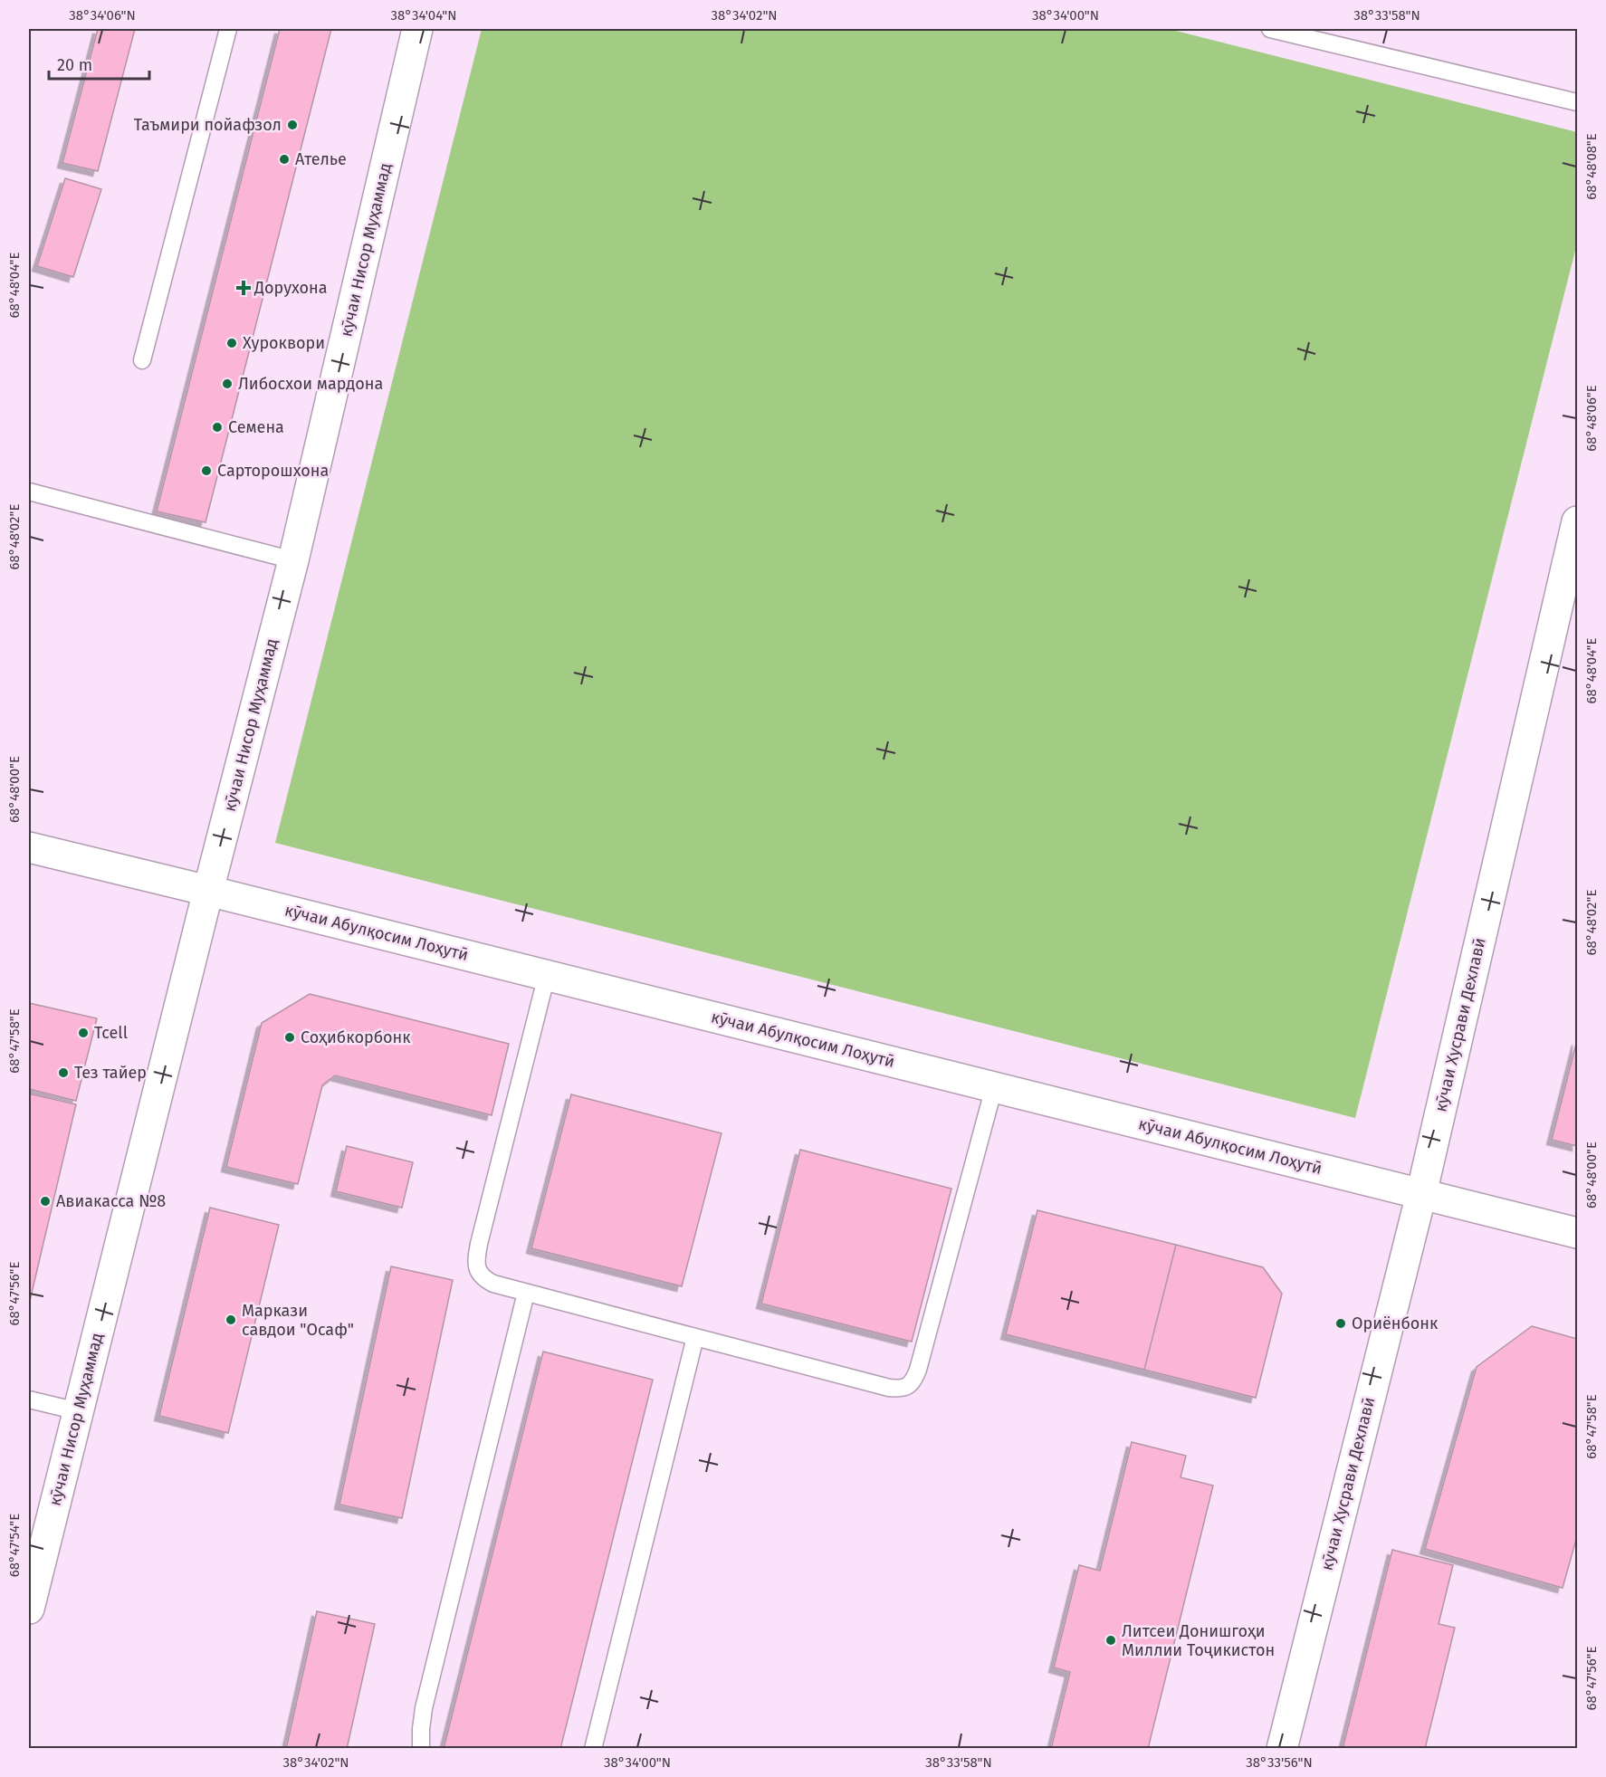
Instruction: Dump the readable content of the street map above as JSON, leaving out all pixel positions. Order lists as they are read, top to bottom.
{
  "streets": {
    "street": ["кӯчаи Нисор Муҳаммад", "кӯчаи Абулқосим Лоҳутӣ", "кӯчаи Хусрави Дехлавӣ"]
  },
  "crossings": [
    ["кӯчаи Нисор Муҳаммад", "кӯчаи Абулқосим Лоҳутӣ"],
    ["кӯчаи Абулқосим Лоҳутӣ", "кӯчаи Хусрави Дехлавӣ"]
  ],
  "places": {
    "other": [
      "Таъмири пойафзол",
      "Ателье",
      "Хуроквори",
      "Либосхои мардона",
      "Семена",
      "Сарторошхона",
      "Tcell",
      "Соҳибкорбонк",
      "Тез тайер",
      "Авиакасса №8",
      "Маркази савдои \"Осаф\"",
      "Ориёнбонк",
      "Литсеи Донишгоҳи Миллии Тоҷикистон"
    ],
    "health": ["Дорухона"]
  },
  "scale_bar": "20 m",
  "coordinates": [
    "38°34'06\"N",
    "38°34'04\"N",
    "38°34'02\"N",
    "38°34'00\"N",
    "38°33'58\"N",
    "68°48'08\"E",
    "68°48'04\"E",
    "68°48'06\"E",
    "68°48'02\"E",
    "68°48'00\"E",
    "68°47'58\"E",
    "68°47'56\"E",
    "68°47'54\"E",
    "38°33'56\"N"
  ]
}
